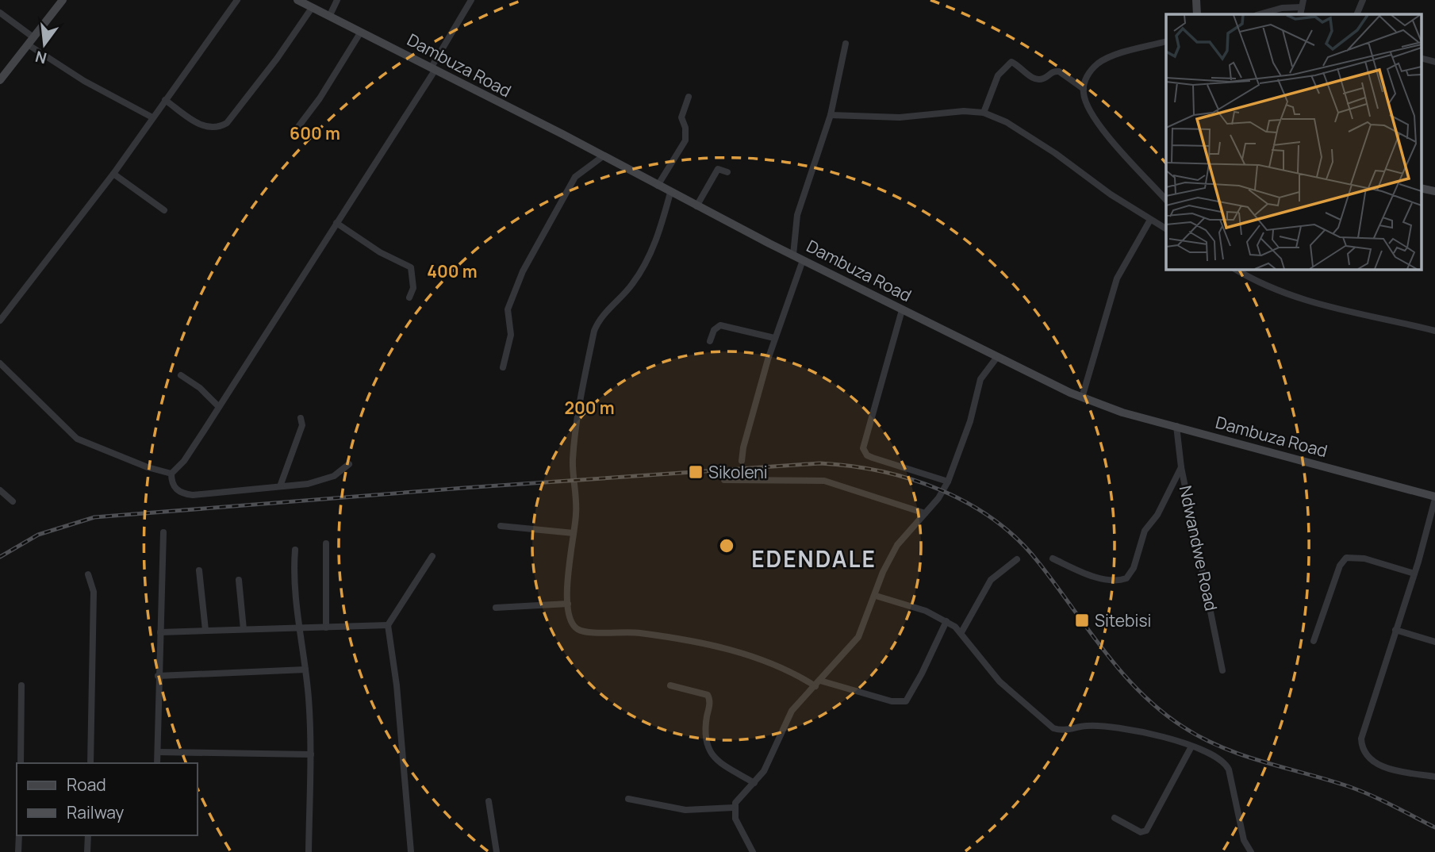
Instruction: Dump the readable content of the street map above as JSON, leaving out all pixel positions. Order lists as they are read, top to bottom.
{
  "streets": {
    "street": ["Dambuza Road", "Ndwandwe Road"]
  },
  "crossings": [
    ["Dambuza Road", "Ndwandwe Road"]
  ],
  "districts": ["EDENDALE"],
  "places": {
    "transit": ["Sikoleni", "Sitebisi"]
  },
  "legend": ["Road", "Railway"],
  "north": "bottom",
  "rings": ["600 m", "400 m", "200 m"]
}
